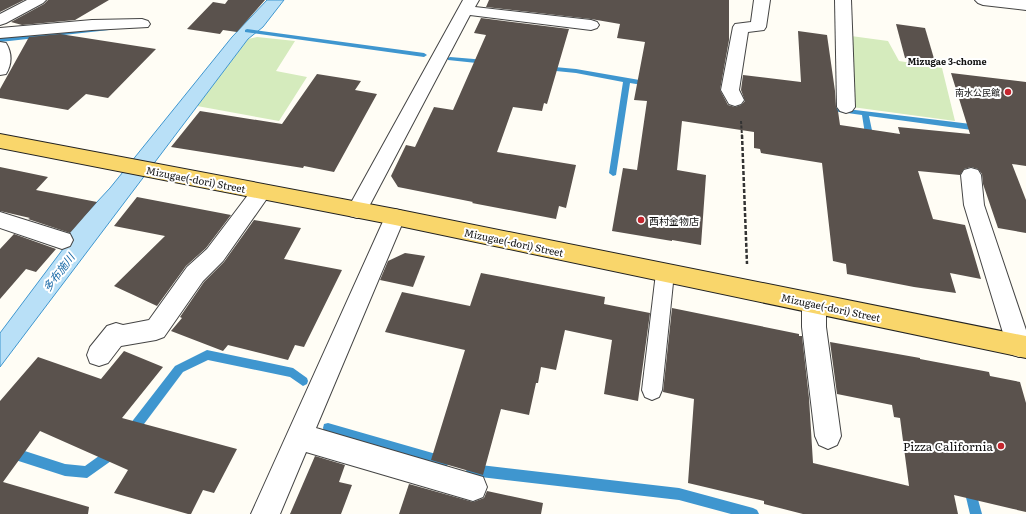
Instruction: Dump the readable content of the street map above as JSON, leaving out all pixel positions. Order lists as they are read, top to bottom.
{
  "streets": {
    "main road": ["Mizugae(-dori) Street"]
  },
  "districts": ["Mizugae 3-chome"],
  "water": ["多布施川"],
  "places": ["南水公民館", "西村金物店", "Pizza California"]
}
